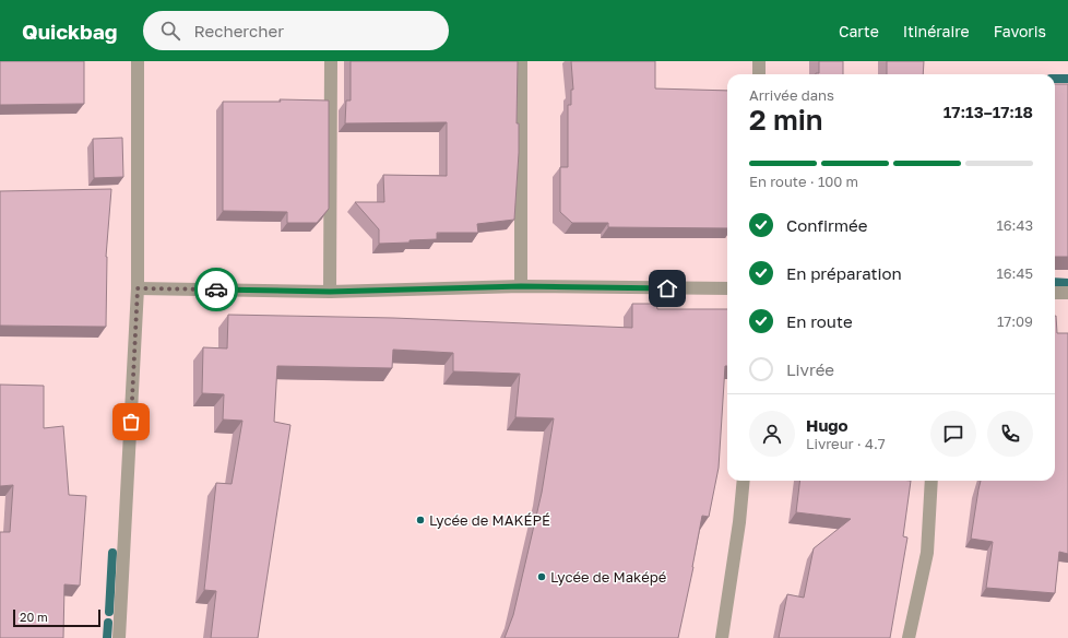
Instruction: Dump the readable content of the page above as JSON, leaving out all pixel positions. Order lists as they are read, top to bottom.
{
  "places": ["Lycée de MAKÉPÉ", "Lycée de Maképé"],
  "scale_bar": "20 m",
  "page": {
    "header": "Quickbag",
    "search": "Rechercher",
    "nav": ["Carte", "Itinéraire", "Favoris"],
    "heading": ["2 min", "Arrivée dans", "17:13–17:18"],
    "panel": ["Hugo", "Livreur · 4.7"],
    "bar": "En route · 100 m",
    "list": [
      ["Confirmée", "16:43"],
      ["En préparation", "16:45"],
      ["En route", "17:09"],
      "Livrée"
    ],
    "scale": "20 m"
  }
}
